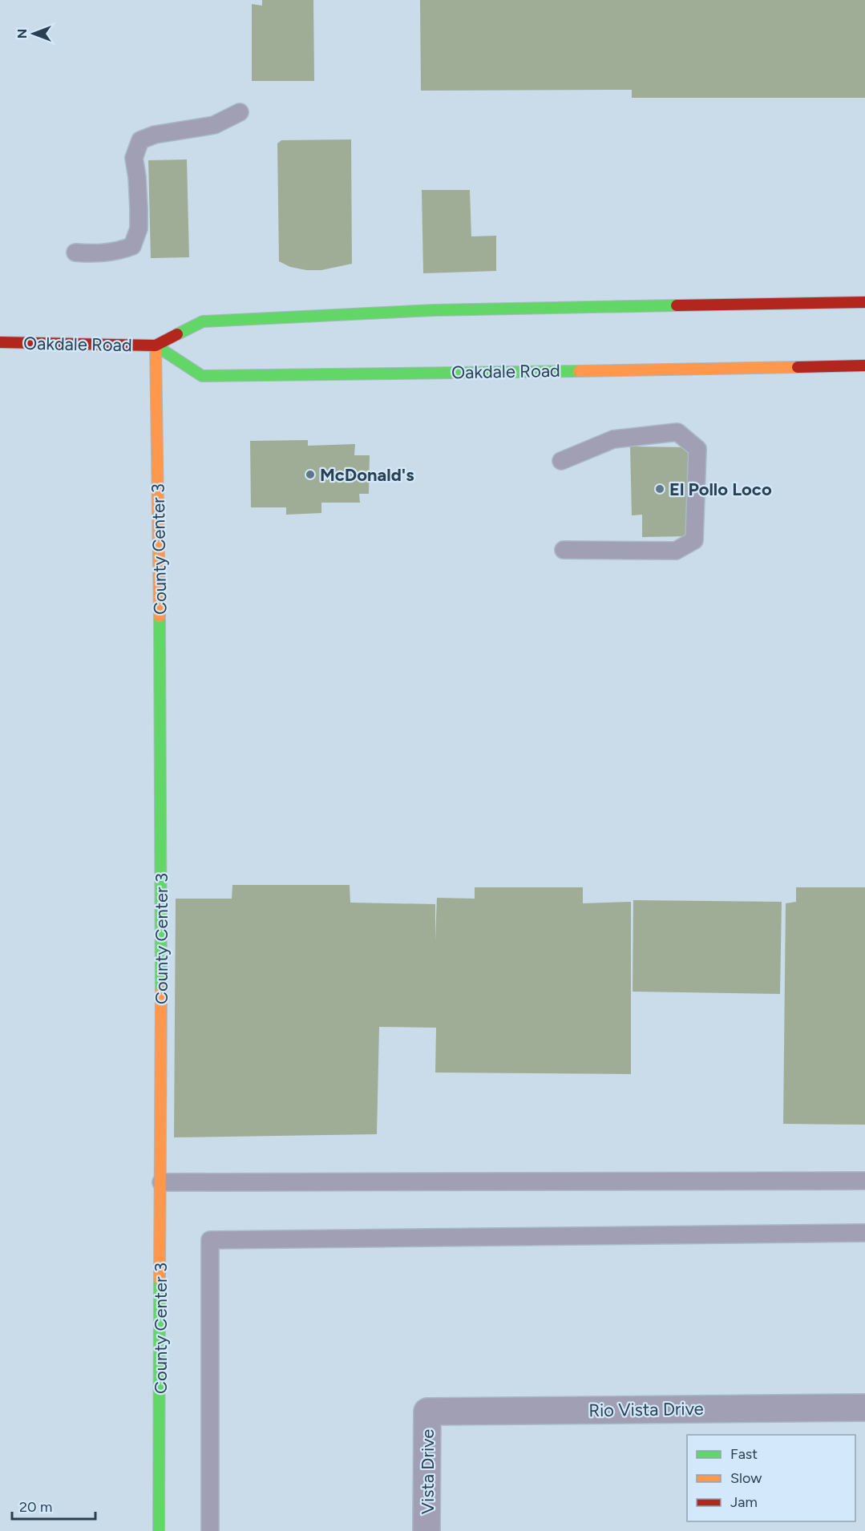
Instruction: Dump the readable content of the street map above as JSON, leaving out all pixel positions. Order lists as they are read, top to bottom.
{
  "streets": {
    "main road": ["Oakdale Road", "County Center 3"],
    "street": ["Rio Vista Drive", "Vista Drive"]
  },
  "crossings": [
    ["Oakdale Road", "County Center 3"],
    ["Rio Vista Drive", "Vista Drive"]
  ],
  "places": ["McDonald's", "El Pollo Loco"],
  "legend": ["Fast", "Slow", "Jam"],
  "scale_bar": "20 m",
  "north": "left"
}
